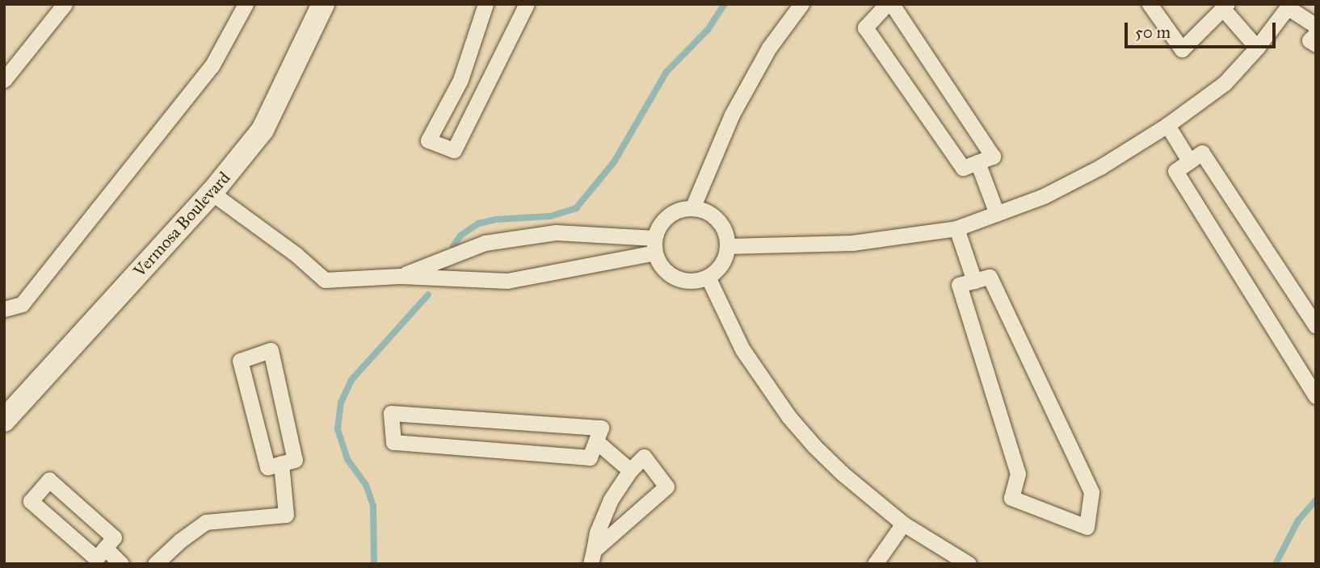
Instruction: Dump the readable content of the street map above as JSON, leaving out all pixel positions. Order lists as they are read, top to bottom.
{
  "streets": {
    "main road": ["Vermosa Boulevard"]
  },
  "scale_bar": "50 m"
}
